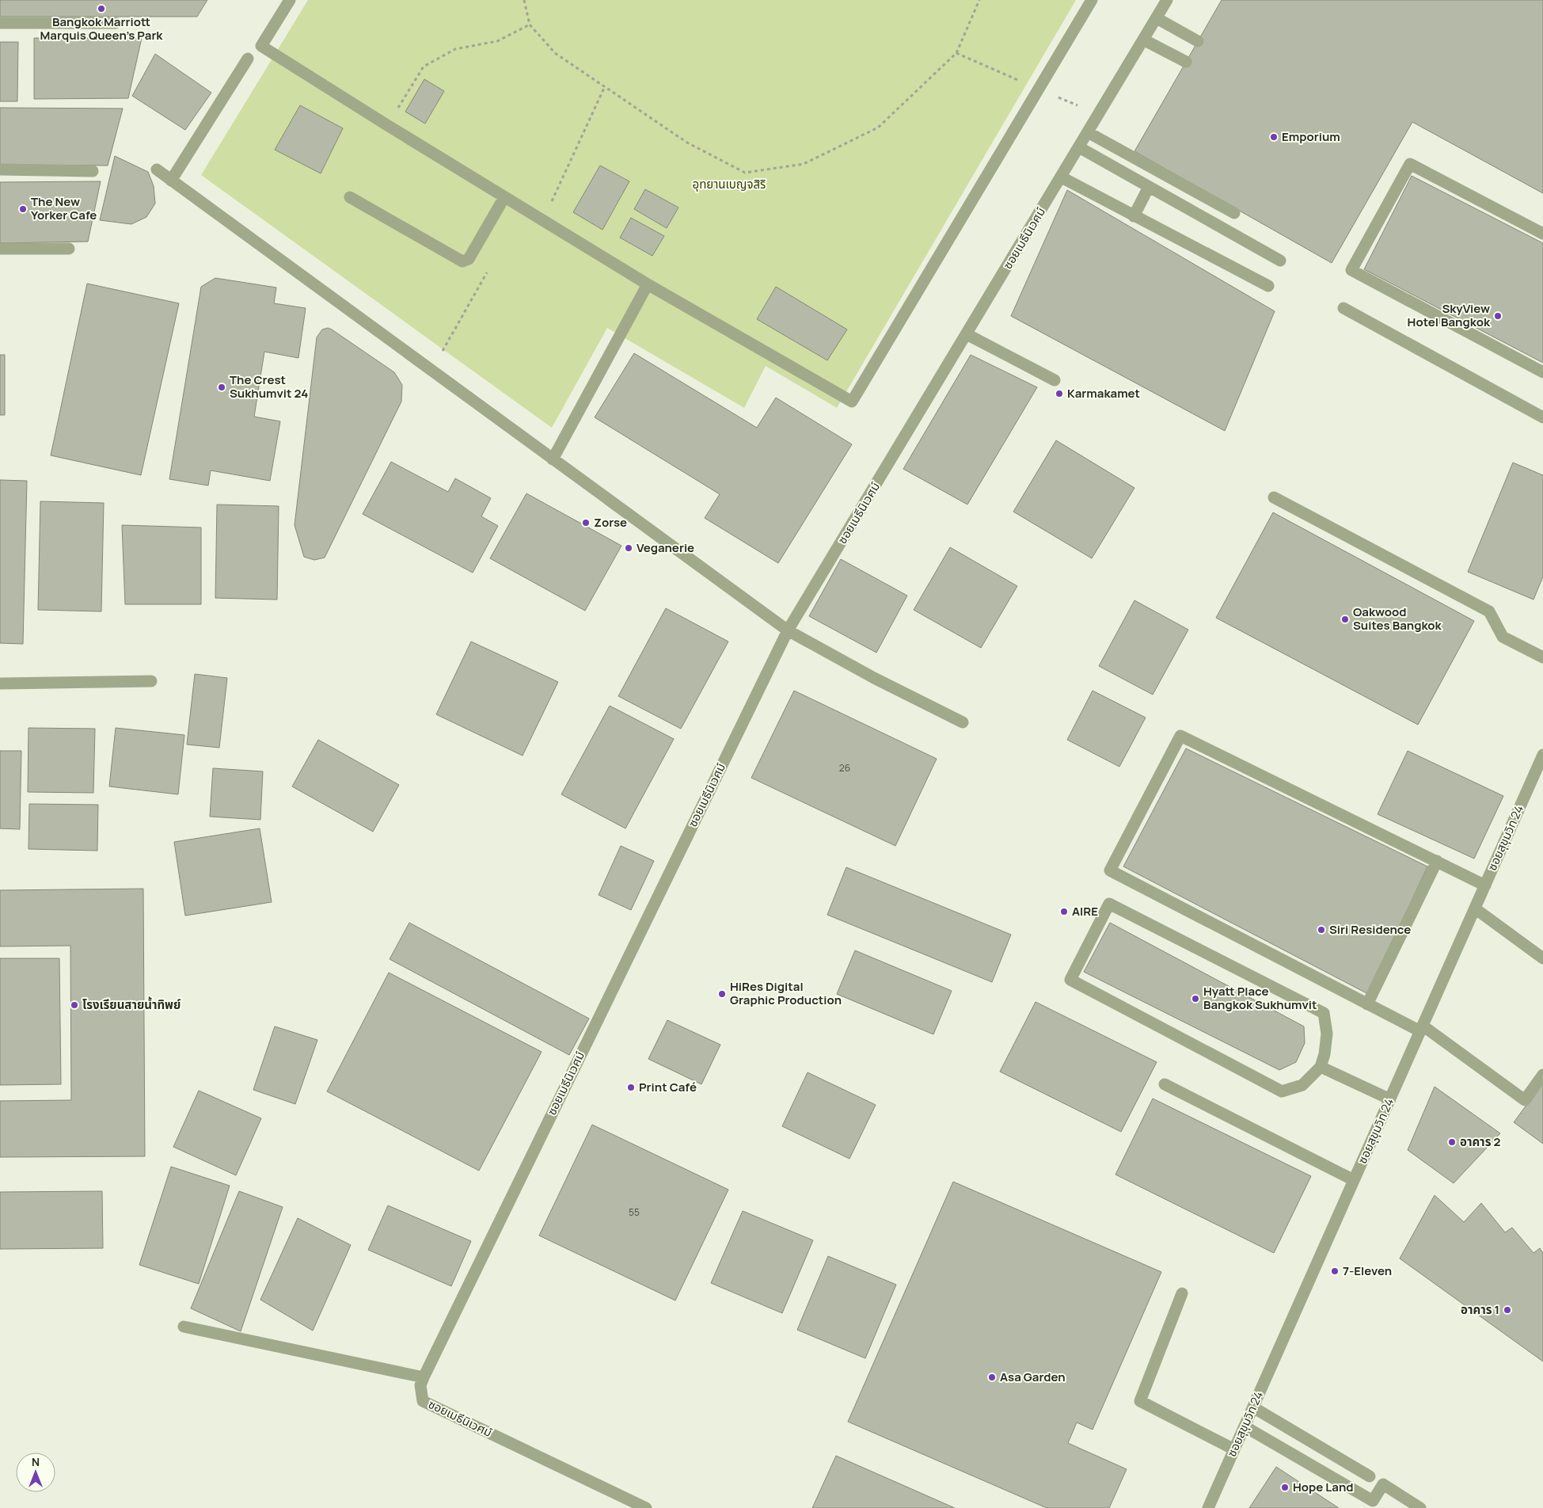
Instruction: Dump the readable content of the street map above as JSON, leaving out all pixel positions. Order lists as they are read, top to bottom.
{
  "streets": {
    "street": ["ซอยเมธีนิเวศม์", "ซอยสุขุมวิท 24"]
  },
  "parks": ["อุทยานเบญจสิริ"],
  "places": [
    "Bangkok Marriott Marquis Queen’s Park",
    "Emporium",
    "The New Yorker Cafe",
    "SkyView Hotel Bangkok",
    "The Crest Sukhumvit 24",
    "Karmakamet",
    "Zorse",
    "Veganerie",
    "Oakwood Suites Bangkok",
    "AIRE",
    "Siri Residence",
    "HiRes Digital Graphic Production",
    "Hyatt Place Bangkok Sukhumvit",
    "โรงเรียนสายน้ำทิพย์",
    "Print Café",
    "อาคาร 2",
    "7-Eleven",
    "อาคาร 1",
    "Asa Garden",
    "Hope Land"
  ],
  "house_numbers": ["26", "55"],
  "north": "top"
}
